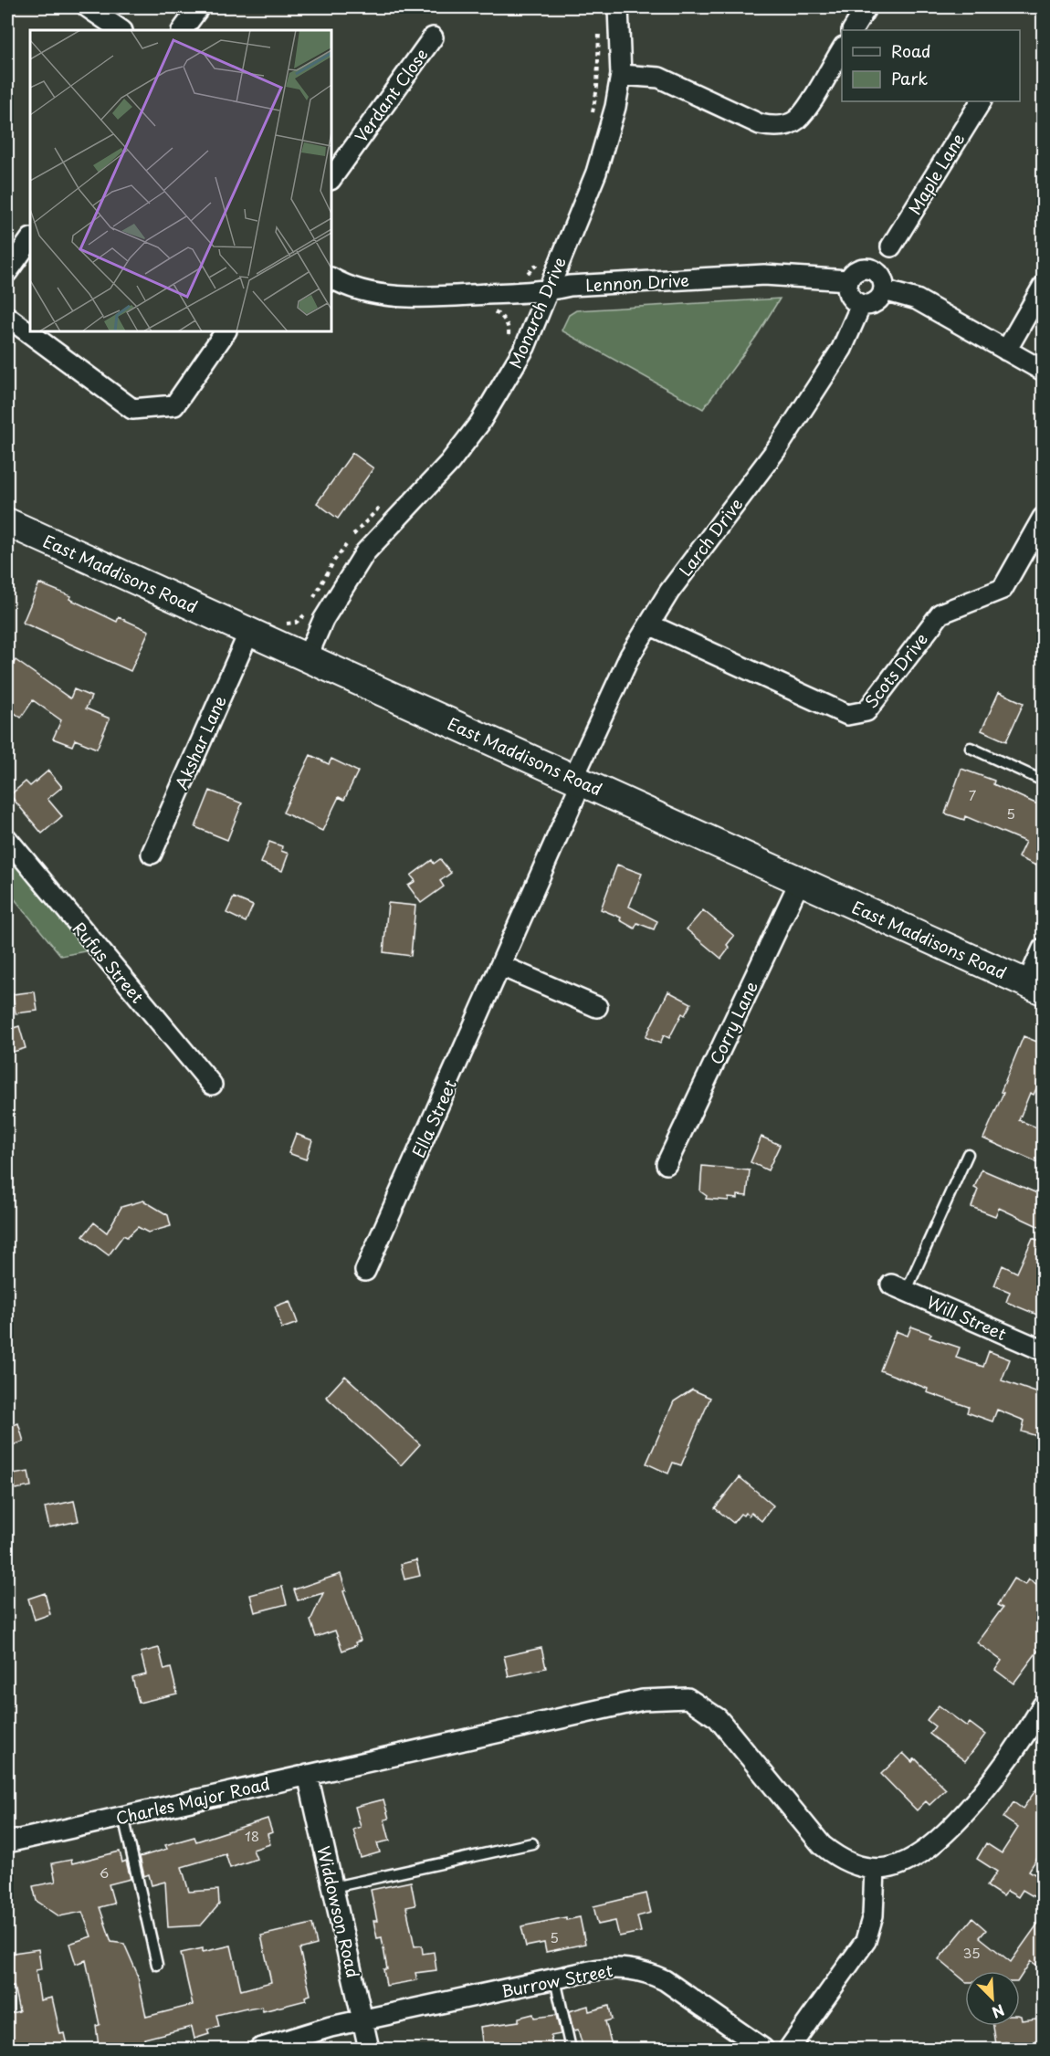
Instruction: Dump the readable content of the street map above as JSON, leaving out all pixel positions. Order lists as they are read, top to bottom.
{
  "streets": {
    "street": [
      "Verdant Close",
      "Maple Lane",
      "Lennon Drive",
      "Monarch Drive",
      "Larch Drive",
      "East Maddisons Road",
      "Scots Drive",
      "Akshar Lane",
      "Rufus Street",
      "Corry Lane",
      "Ella Street",
      "Will Street",
      "Charles Major Road",
      "Widdowson Road",
      "Burrow Street"
    ]
  },
  "crossings": [
    ["Lennon Drive", "Monarch Drive"],
    ["Lennon Drive", "Larch Drive"],
    ["Monarch Drive", "East Maddisons Road"],
    ["Larch Drive", "East Maddisons Road"],
    ["Larch Drive", "Scots Drive"],
    ["Larch Drive", "Ella Street"],
    ["East Maddisons Road", "Akshar Lane"],
    ["East Maddisons Road", "Corry Lane"],
    ["East Maddisons Road", "Ella Street"],
    ["Charles Major Road", "Widdowson Road"],
    ["Widdowson Road", "Burrow Street"]
  ],
  "house_numbers": [
    "7",
    "5",
    "18",
    "6",
    "5",
    "35"
  ],
  "legend": ["Road", "Park"],
  "north": "bottom right"
}
